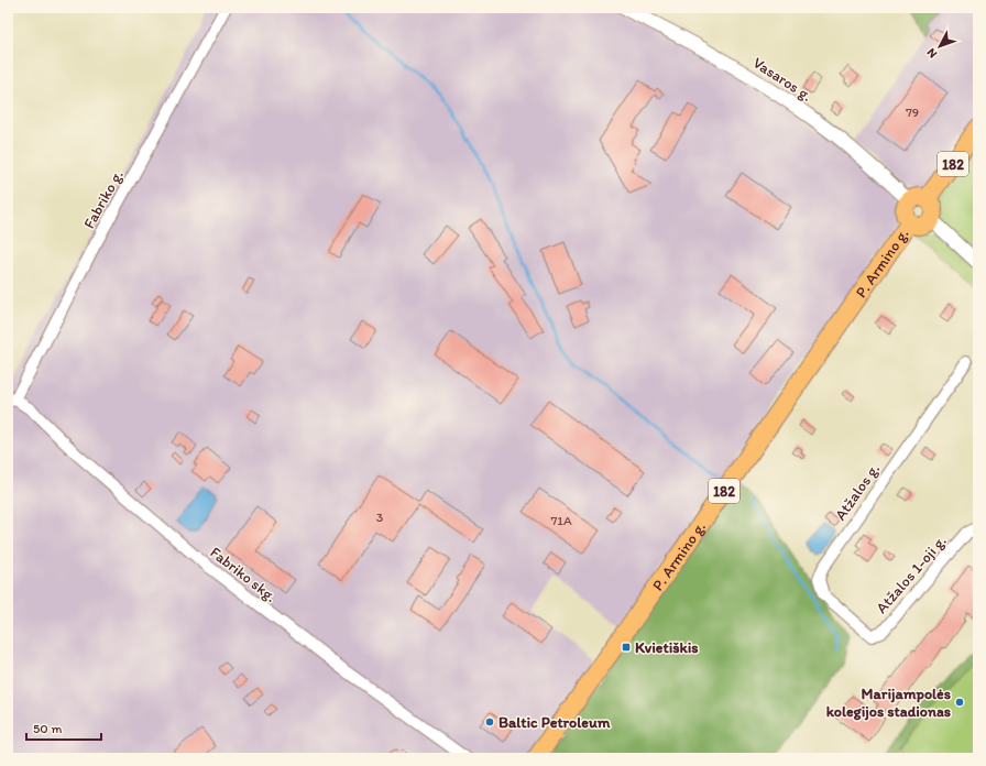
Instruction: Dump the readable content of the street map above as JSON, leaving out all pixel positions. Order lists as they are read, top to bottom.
{
  "streets": {
    "main road": ["182", "P. Armino g."],
    "street": [
      "Vasaros g.",
      "Fabriko g.",
      "Atžalos g.",
      "Fabriko skg.",
      "Atžalos 1-oji g."
    ]
  },
  "crossings": [
    ["Vasaros g.", "182"],
    ["Vasaros g.", "P. Armino g."],
    ["182", "P. Armino g."],
    ["Fabriko g.", "Fabriko skg."],
    ["Atžalos g.", "Atžalos 1-oji g."]
  ],
  "places": {
    "transit": ["Kvietiškis"],
    "other": ["Marijampolės kolegijos stadionas", "Baltic Petroleum"]
  },
  "house_numbers": ["79", "3", "71A"],
  "scale_bar": "50 m",
  "north": "bottom left"
}
